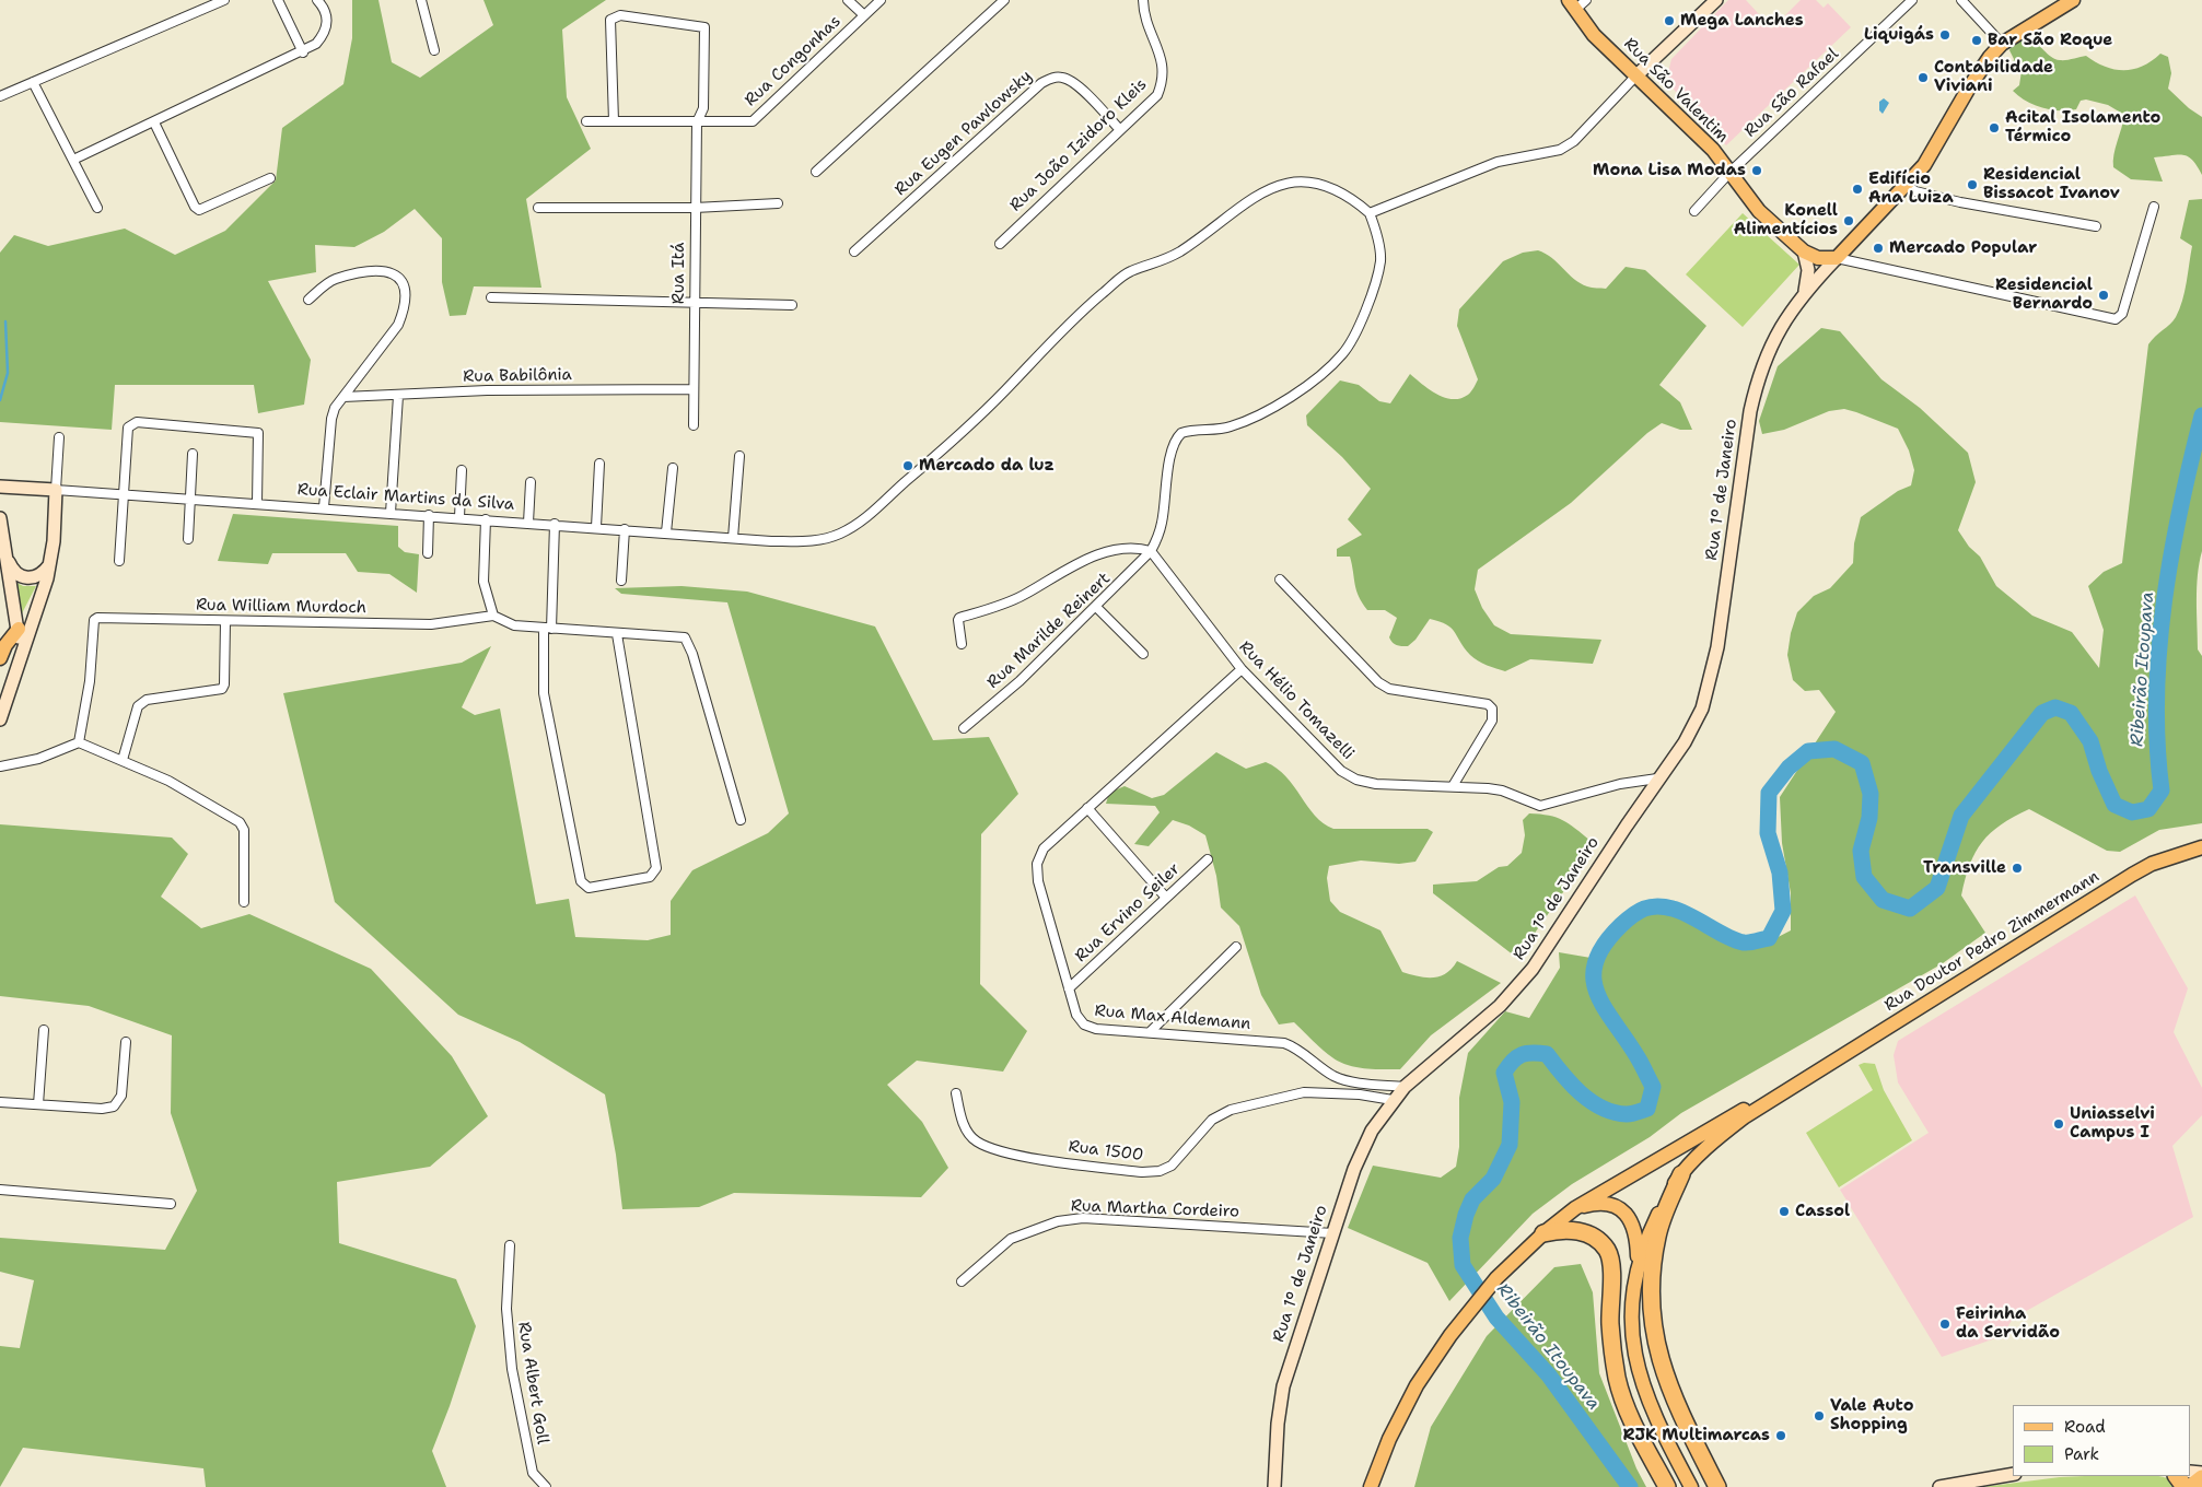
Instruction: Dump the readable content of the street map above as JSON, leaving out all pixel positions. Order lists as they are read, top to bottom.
{
  "streets": {
    "main road": ["Rua São Valentim", "Rua 1º de Janeiro", "Rua Doutor Pedro Zimmermann"],
    "street": [
      "Rua Congonhas",
      "Rua São Rafael",
      "Rua Eugen Pawlowsky",
      "Rua João Izidoro Kleis",
      "Rua Itá",
      "Rua Babilônia",
      "Rua Eclair Martins da Silva",
      "Rua William Murdoch",
      "Rua Marilde Reinert",
      "Rua Hélio Tomazelli",
      "Rua Ervino Seiler",
      "Rua Max Aldemann",
      "Rua 1500",
      "Rua Martha Cordeiro",
      "Rua Albert Goll"
    ]
  },
  "crossings": [
    ["Rua Congonhas", "Rua Itá"],
    ["Rua São Valentim", "Rua São Rafael"],
    ["Rua São Valentim", "Rua 1º de Janeiro"],
    ["Rua Eugen Pawlowsky", "Rua João Izidoro Kleis"],
    ["Rua Itá", "Rua Babilônia"],
    ["Rua 1º de Janeiro", "Rua Hélio Tomazelli"],
    ["Rua 1º de Janeiro", "Rua Max Aldemann"],
    ["Rua 1º de Janeiro", "Rua 1500"],
    ["Rua 1º de Janeiro", "Rua Martha Cordeiro"],
    ["Rua Marilde Reinert", "Rua Hélio Tomazelli"],
    ["Rua Hélio Tomazelli", "Rua Max Aldemann"],
    ["Rua Ervino Seiler", "Rua Max Aldemann"]
  ],
  "water": ["Ribeirão Itoupava"],
  "places": [
    "Mega Lanches",
    "Liquigás",
    "Bar São Roque",
    "Contabilidade Viviani",
    "Acital Isolamento Térmico",
    "Mona Lisa Modas",
    "Residencial Bissacot Ivanov",
    "Edifício Ana Luiza",
    "Konell Alimentícios",
    "Mercado Popular",
    "Residencial Bernardo",
    "Mercado da luz",
    "Transville",
    "Uniasselvi Campus I",
    "Cassol",
    "Feirinha da Servidão",
    "Vale Auto Shopping",
    "RJK Multimarcas"
  ],
  "legend": ["Road", "Park"]
}
